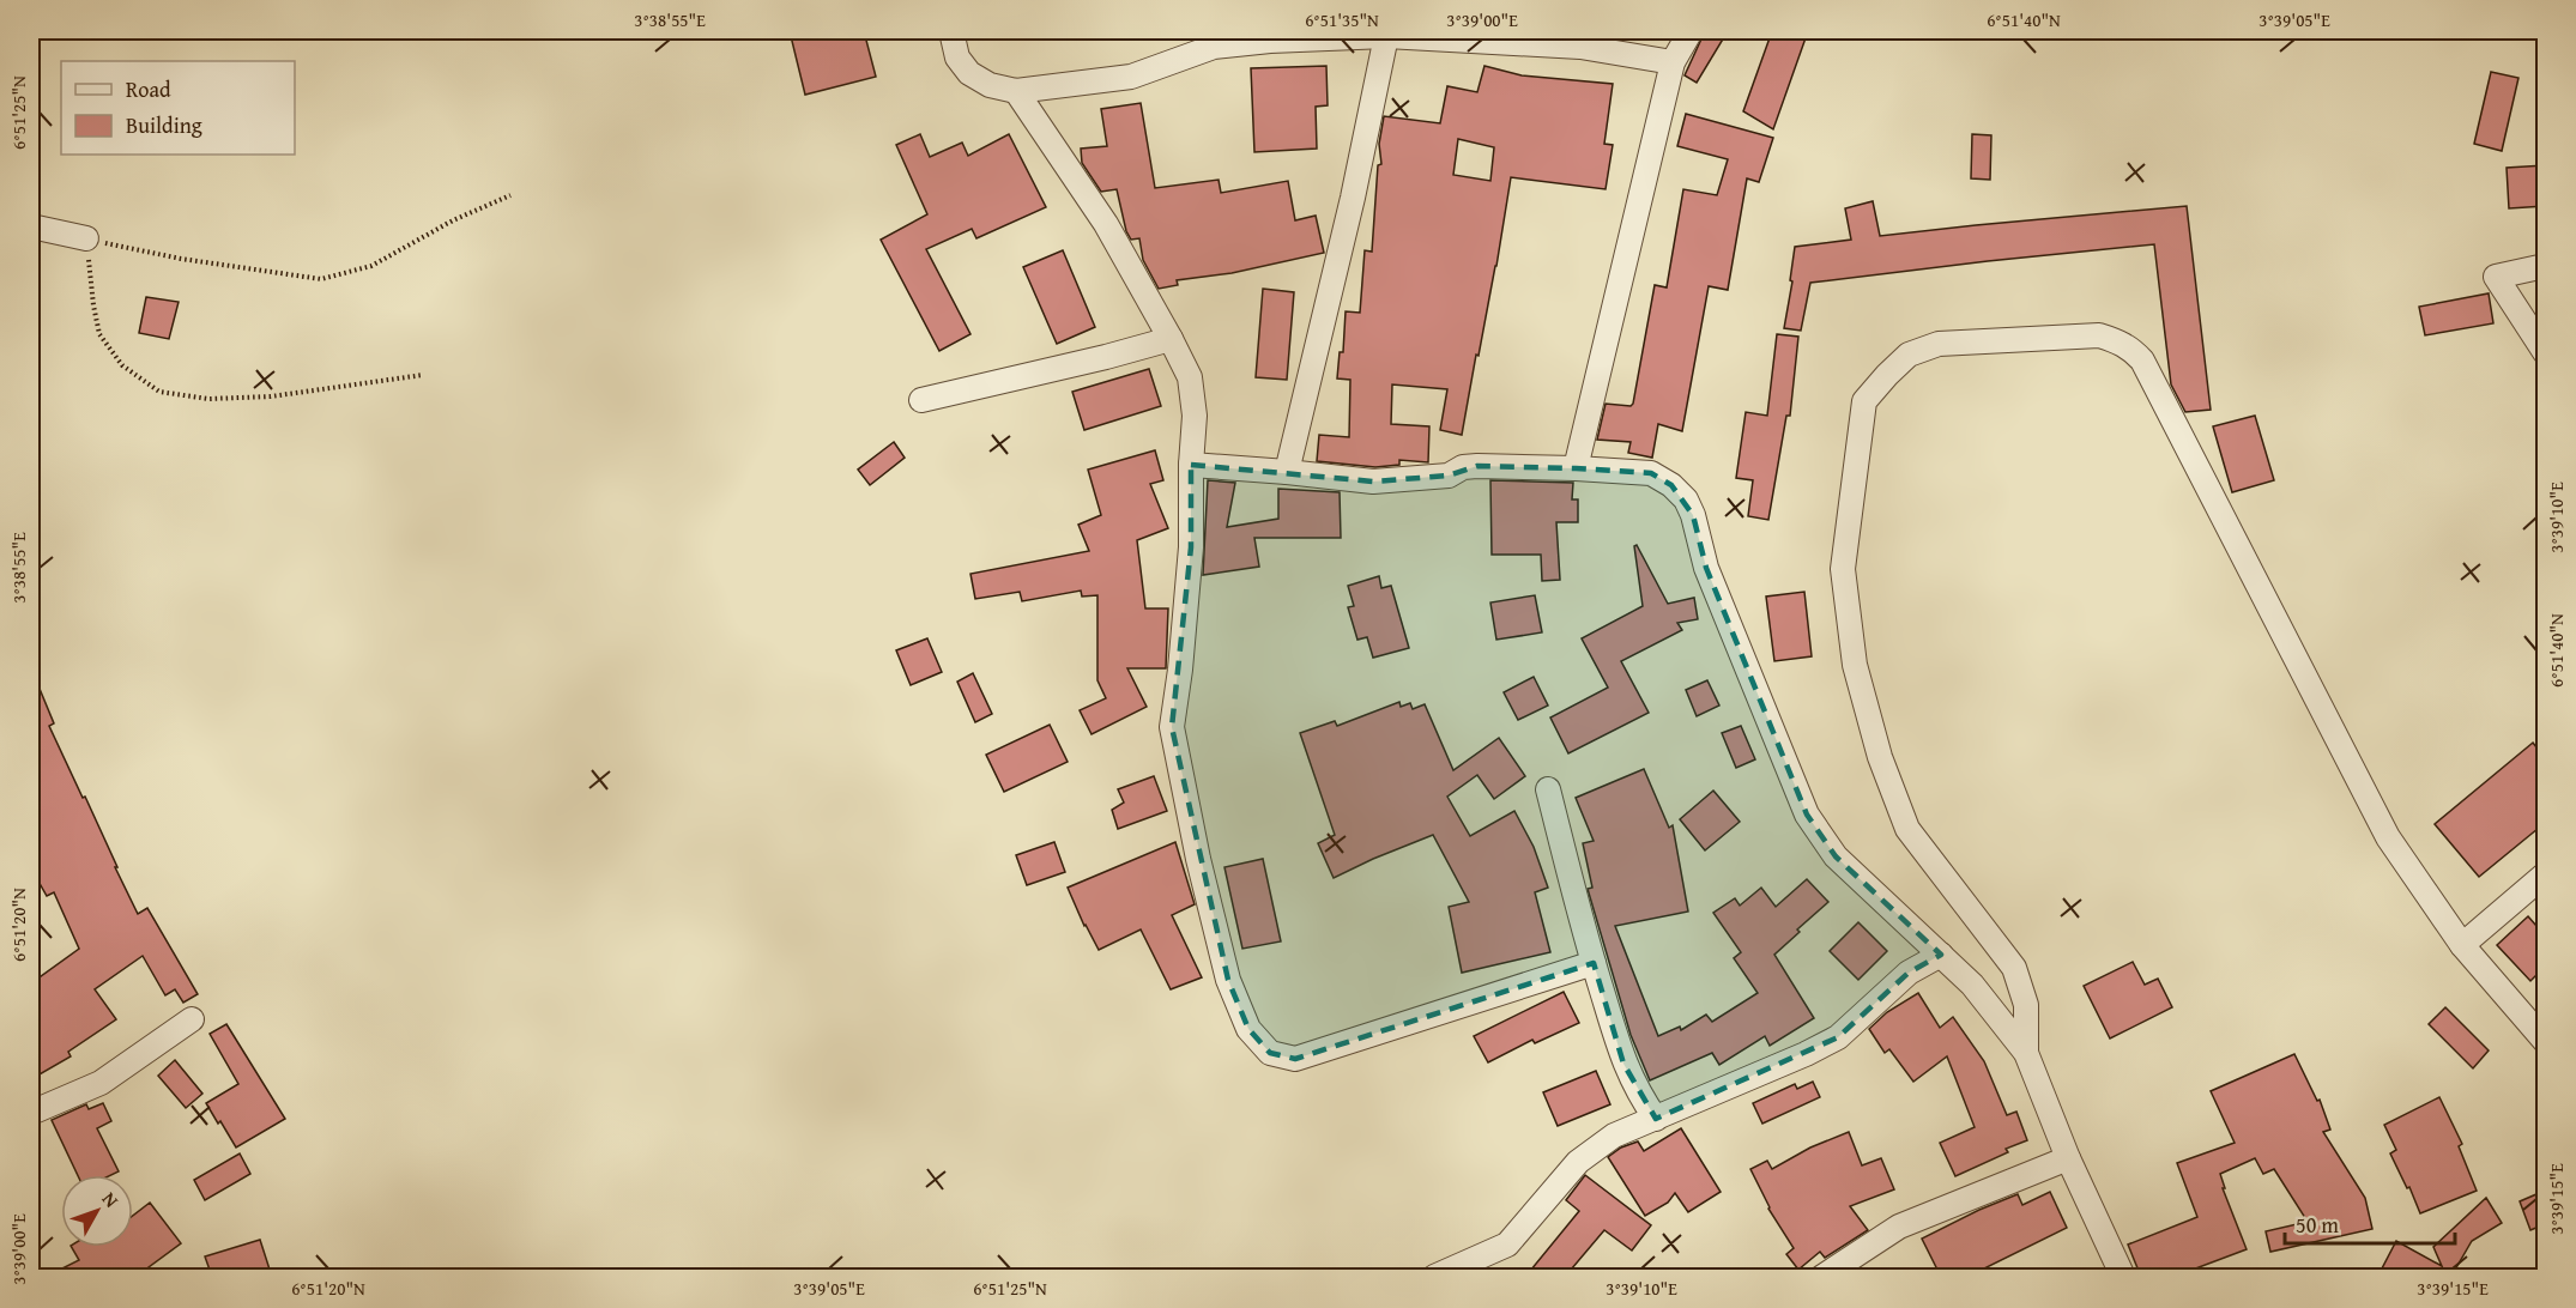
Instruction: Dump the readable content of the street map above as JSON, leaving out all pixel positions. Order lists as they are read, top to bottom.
{
  "legend": ["Road", "Building"],
  "scale_bar": "50 m",
  "north": "top right",
  "coordinates": [
    "3°38'55\"E",
    "6°51'35\"N",
    "3°39'00\"E",
    "6°51'40\"N",
    "3°39'05\"E",
    "6°51'25\"N",
    "3°39'10\"E",
    "6°51'20\"N",
    "3°39'15\"E"
  ]
}
